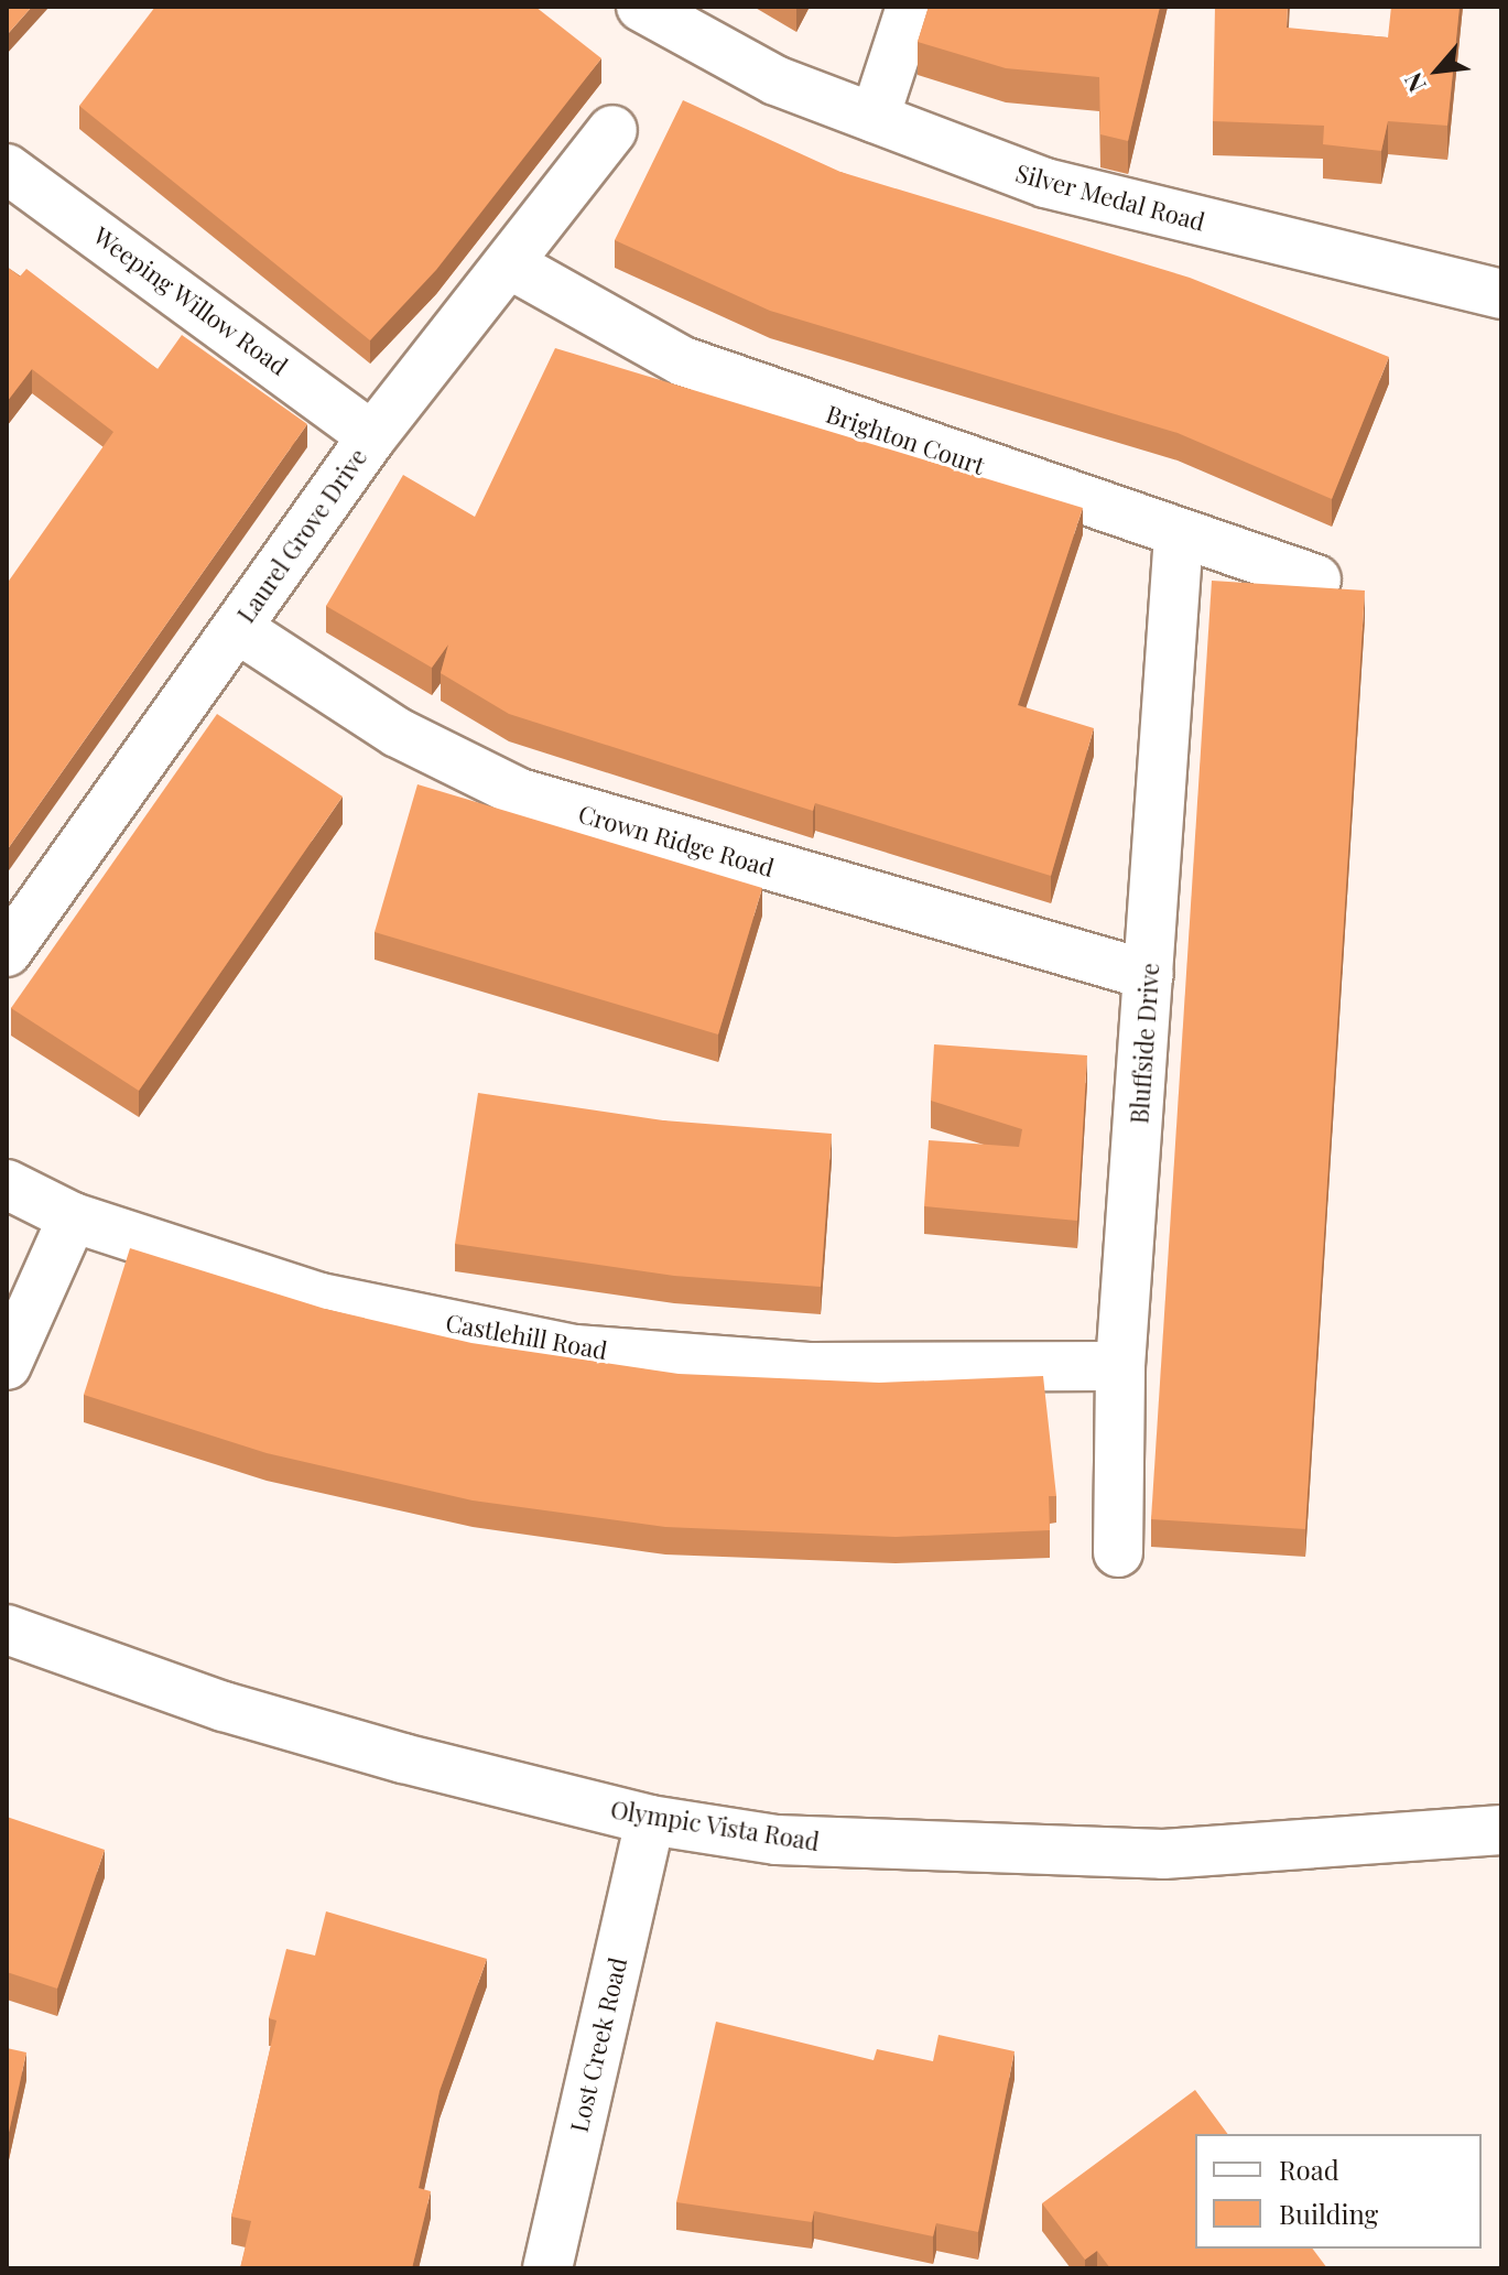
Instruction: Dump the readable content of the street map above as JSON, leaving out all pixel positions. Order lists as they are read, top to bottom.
{
  "streets": {
    "street": [
      "Silver Medal Road",
      "Weeping Willow Road",
      "Brighton Court",
      "Laurel Grove Drive",
      "Crown Ridge Road",
      "Bluffside Drive",
      "Castlehill Road",
      "Olympic Vista Road",
      "Lost Creek Road"
    ]
  },
  "crossings": [
    ["Weeping Willow Road", "Laurel Grove Drive"],
    ["Brighton Court", "Laurel Grove Drive"],
    ["Brighton Court", "Bluffside Drive"],
    ["Laurel Grove Drive", "Crown Ridge Road"],
    ["Crown Ridge Road", "Bluffside Drive"],
    ["Bluffside Drive", "Castlehill Road"],
    ["Olympic Vista Road", "Lost Creek Road"]
  ],
  "legend": ["Road", "Building"],
  "north": "bottom left"
}
